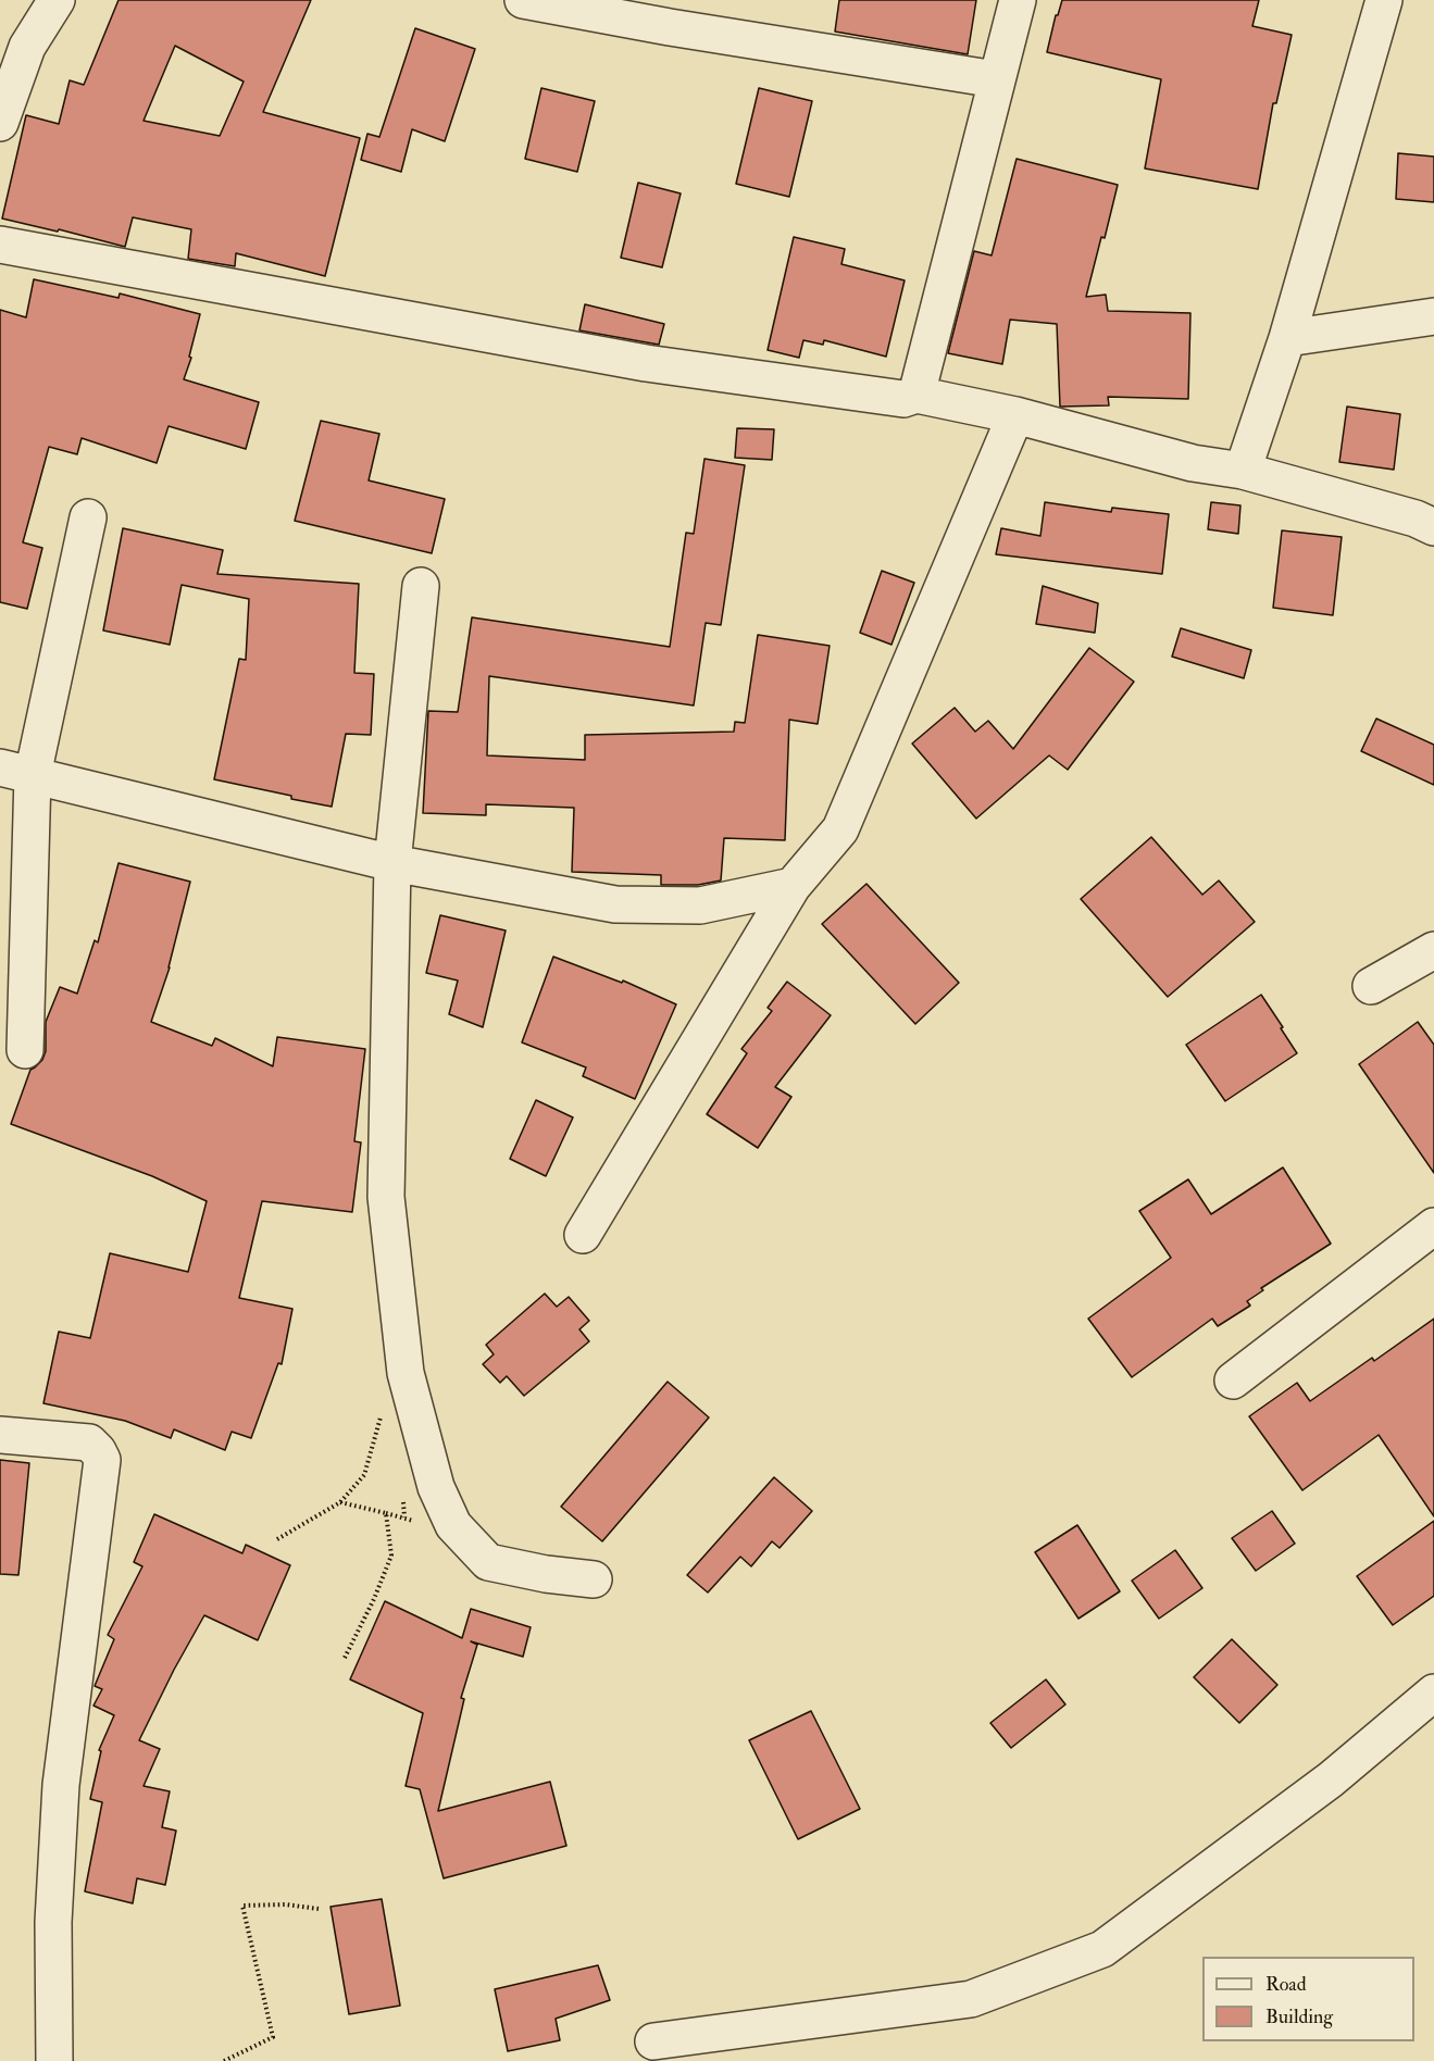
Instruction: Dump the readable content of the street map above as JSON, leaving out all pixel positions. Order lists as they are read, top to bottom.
{
  "legend": ["Road", "Building"]
}
